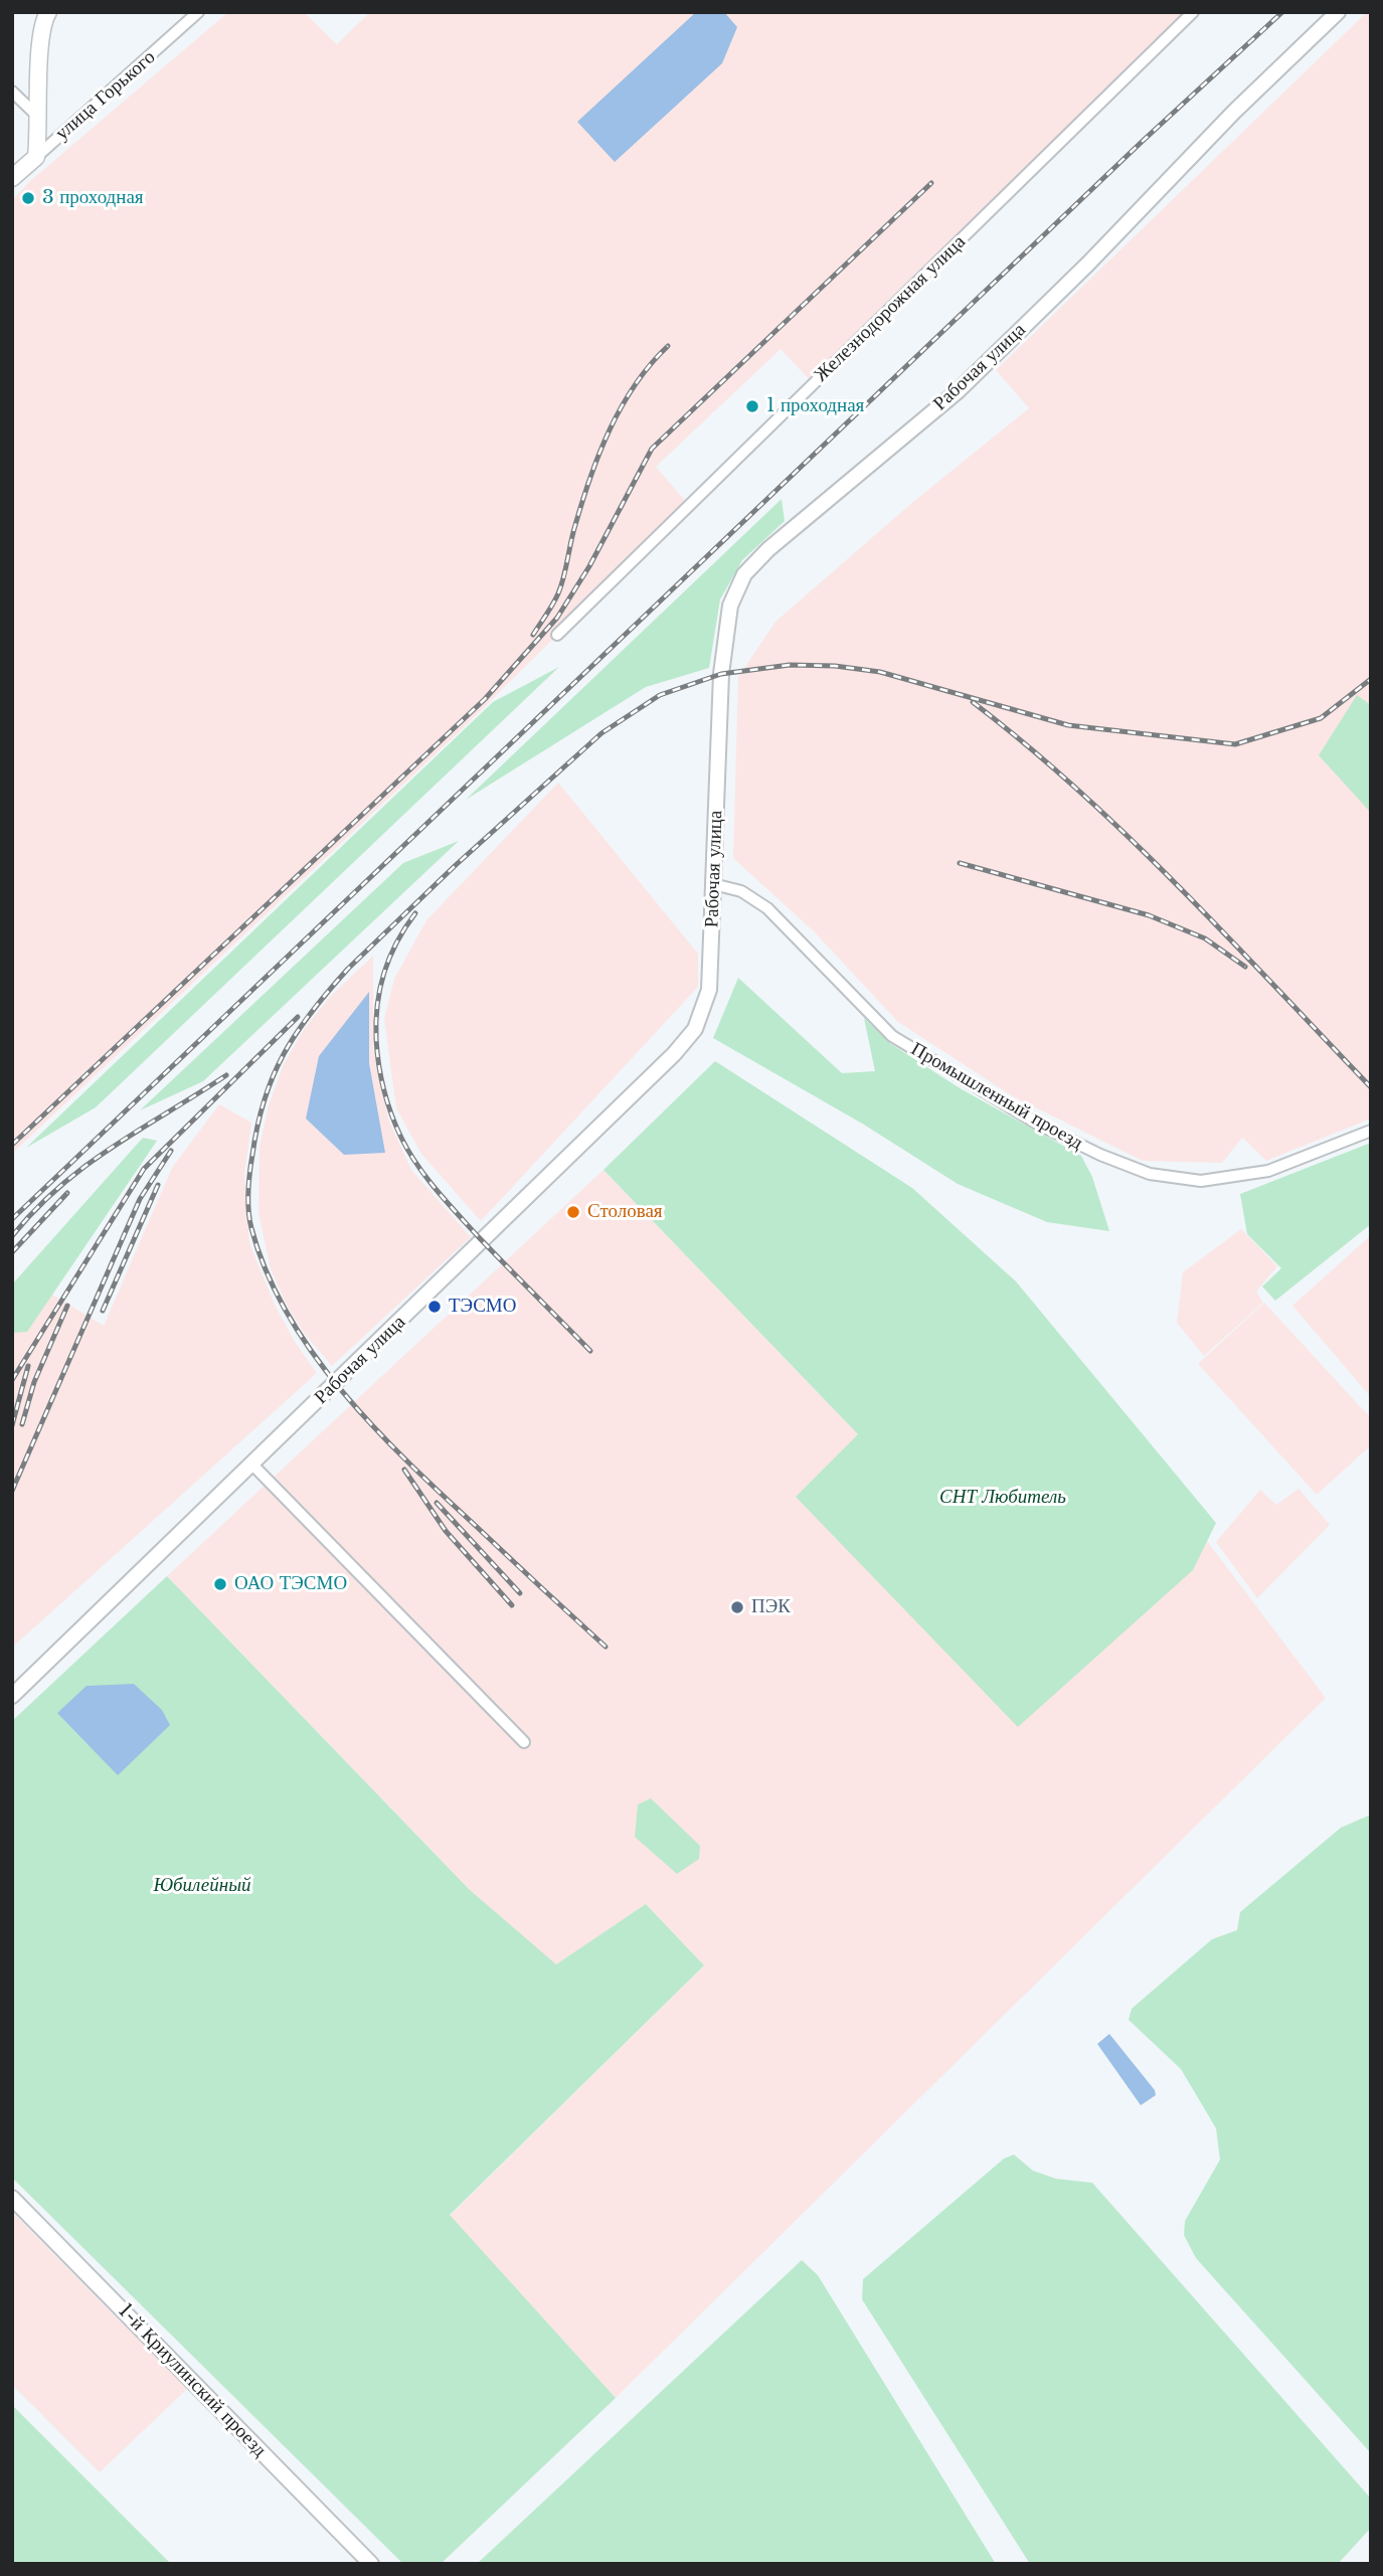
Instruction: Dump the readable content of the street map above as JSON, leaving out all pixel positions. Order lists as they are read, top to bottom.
{
  "streets": {
    "main road": ["улица Горького"],
    "street": [
      "Железнодорожная улица",
      "Рабочая улица",
      "Промышленный проезд",
      "1-й Криулинский проезд"
    ]
  },
  "crossings": [
    ["Рабочая улица", "Промышленный проезд"]
  ],
  "parks": ["СНТ Любитель", "Юбилейный"],
  "places": [
    "3 проходная",
    "1 проходная",
    "Столовая",
    "ТЭСМО",
    "ОАО ТЭСМО",
    "ПЭК"
  ]
}
